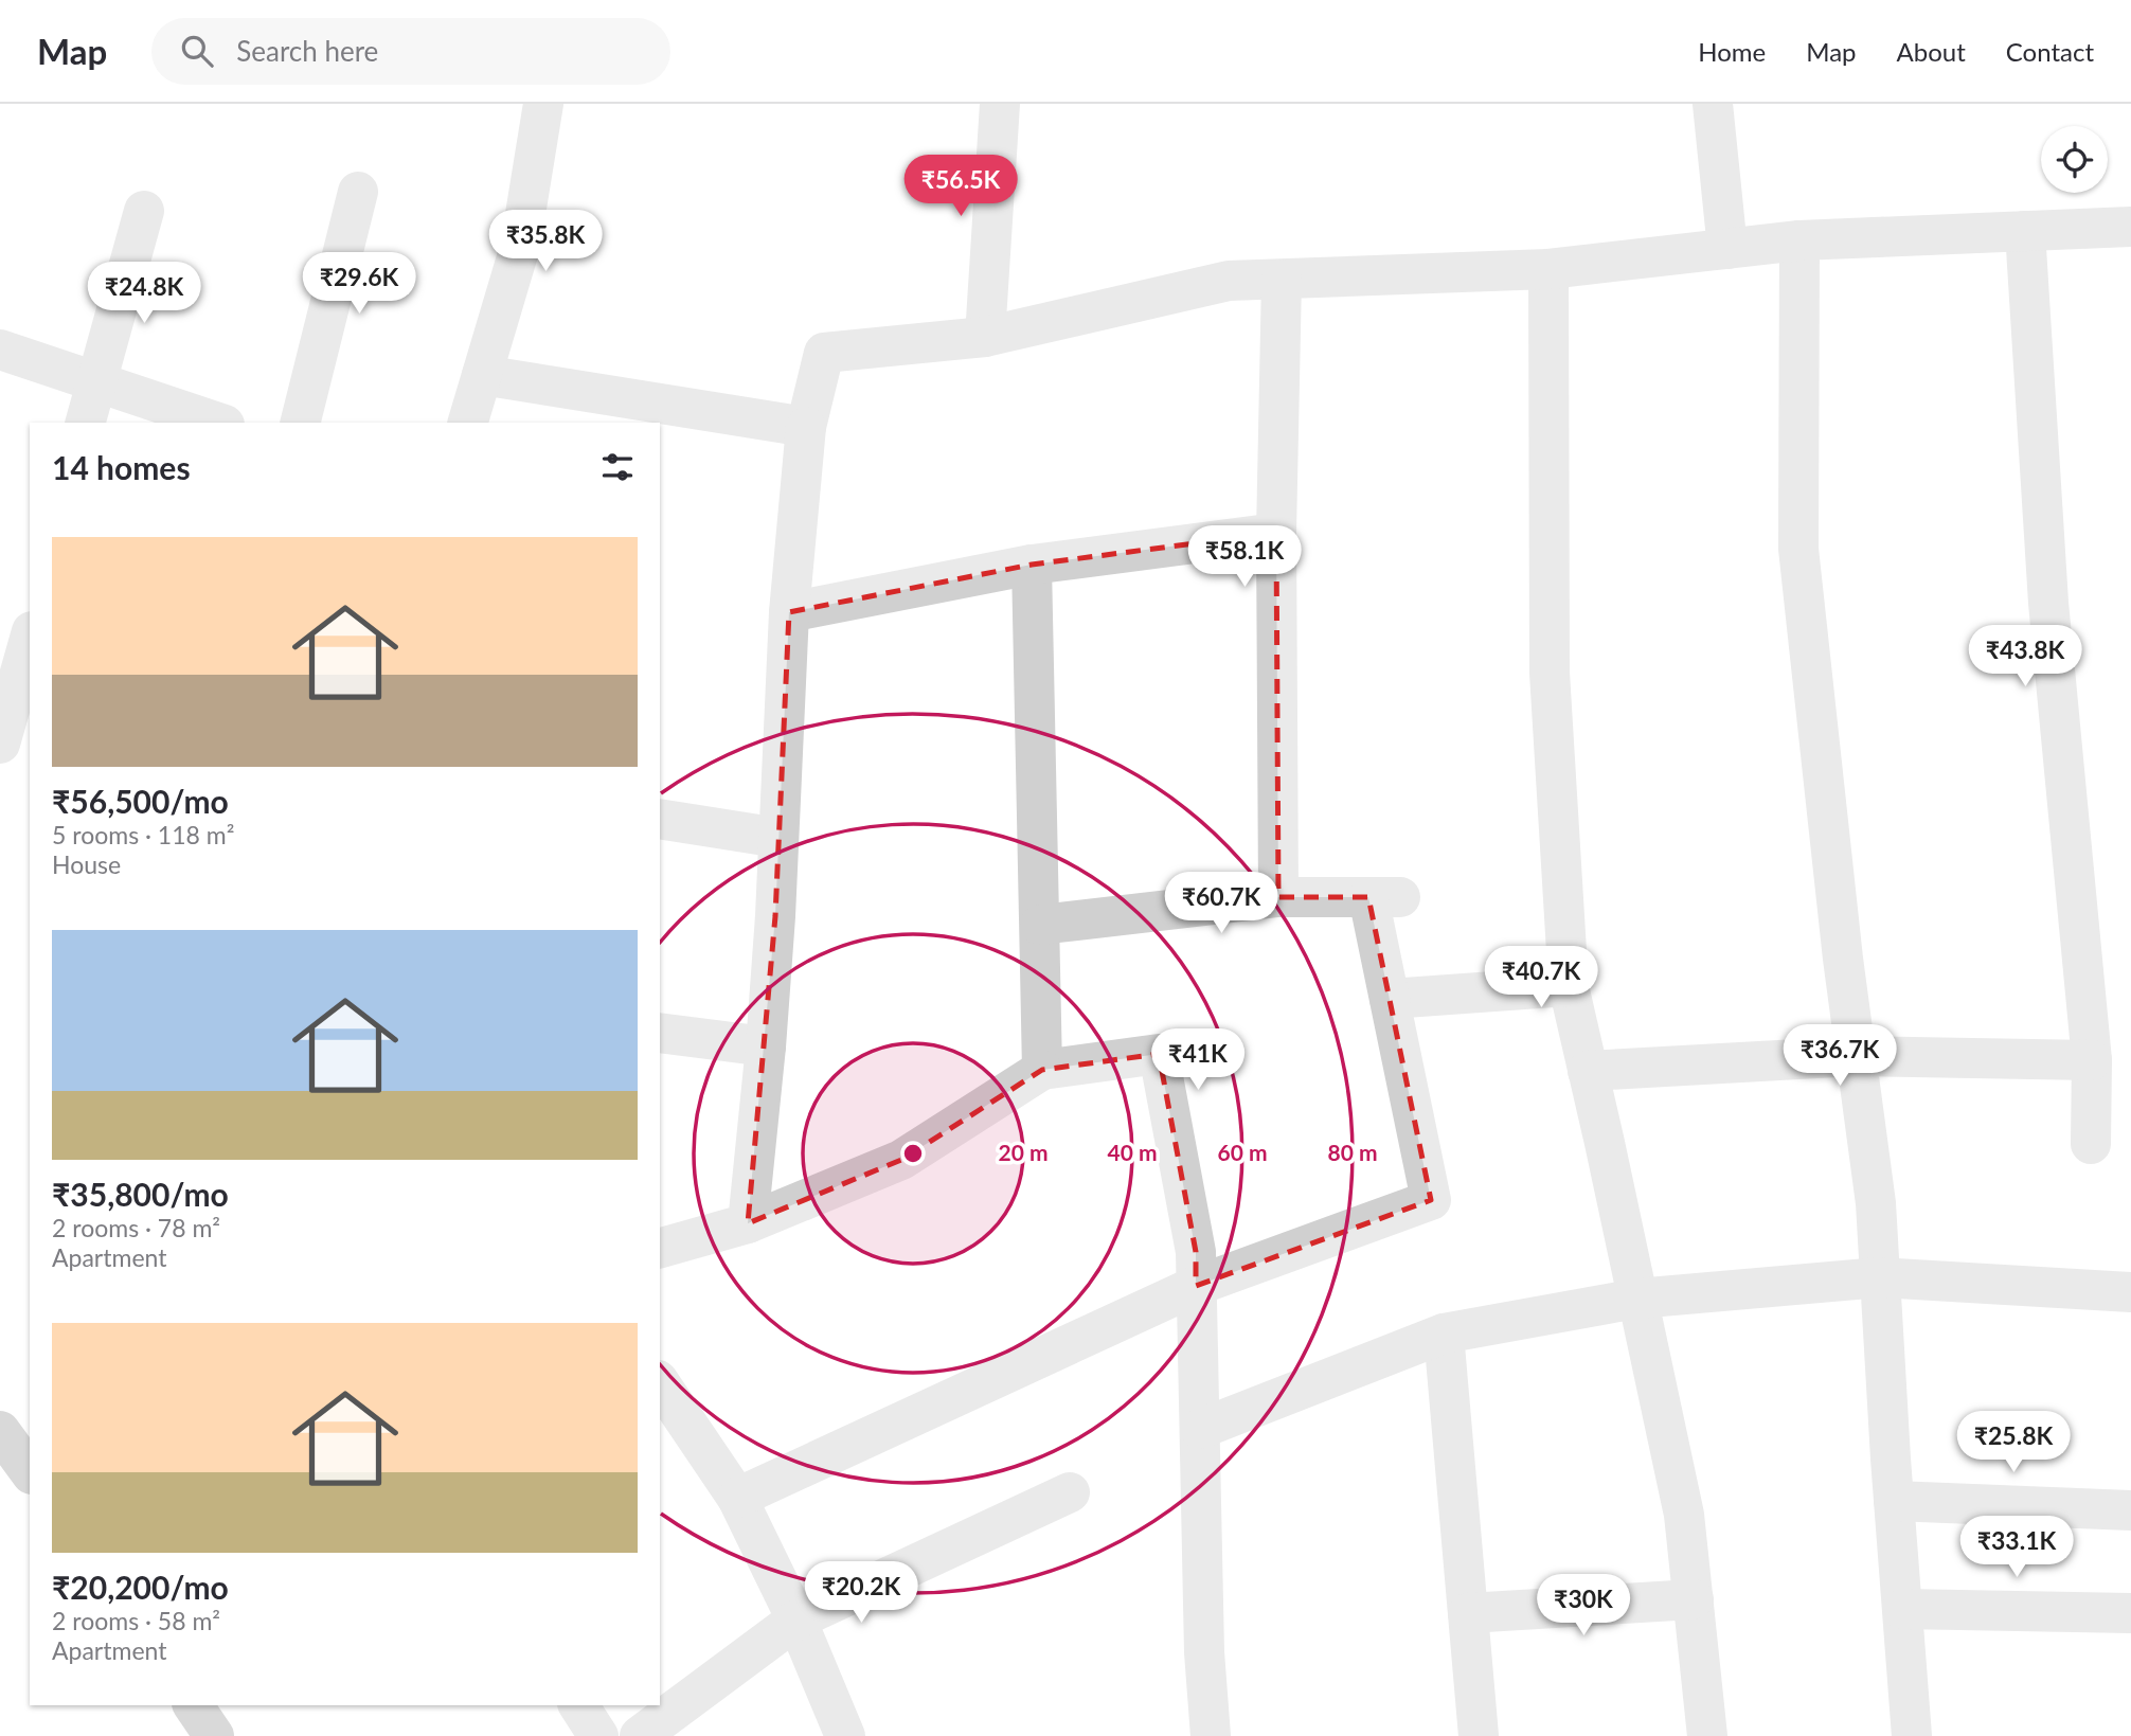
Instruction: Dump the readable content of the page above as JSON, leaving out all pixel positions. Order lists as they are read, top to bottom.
{
  "page": {
    "header": "Map",
    "search": "Search here",
    "nav": [
      "Home",
      "Map",
      "About",
      "Contact"
    ],
    "price": [
      "₹56.5K",
      "₹35.8K",
      "₹29.6K",
      "₹24.8K",
      "₹58.1K",
      "₹43.8K",
      "₹60.7K",
      "₹40.7K",
      "₹36.7K",
      "₹41K",
      "₹25.8K",
      "₹33.1K",
      "₹20.2K",
      "₹30K"
    ],
    "heading": "14 homes",
    "list": [
      {
        "name": "₹56,500/mo",
        "note": "5 rooms · 118 m² · House"
      },
      {
        "name": "₹35,800/mo",
        "note": "2 rooms · 78 m² · Apartment"
      },
      {
        "name": "₹20,200/mo",
        "note": "2 rooms · 58 m² · Apartment"
      }
    ]
  },
  "rings": [
    "20 m",
    "40 m",
    "60 m",
    "80 m"
  ]
}
